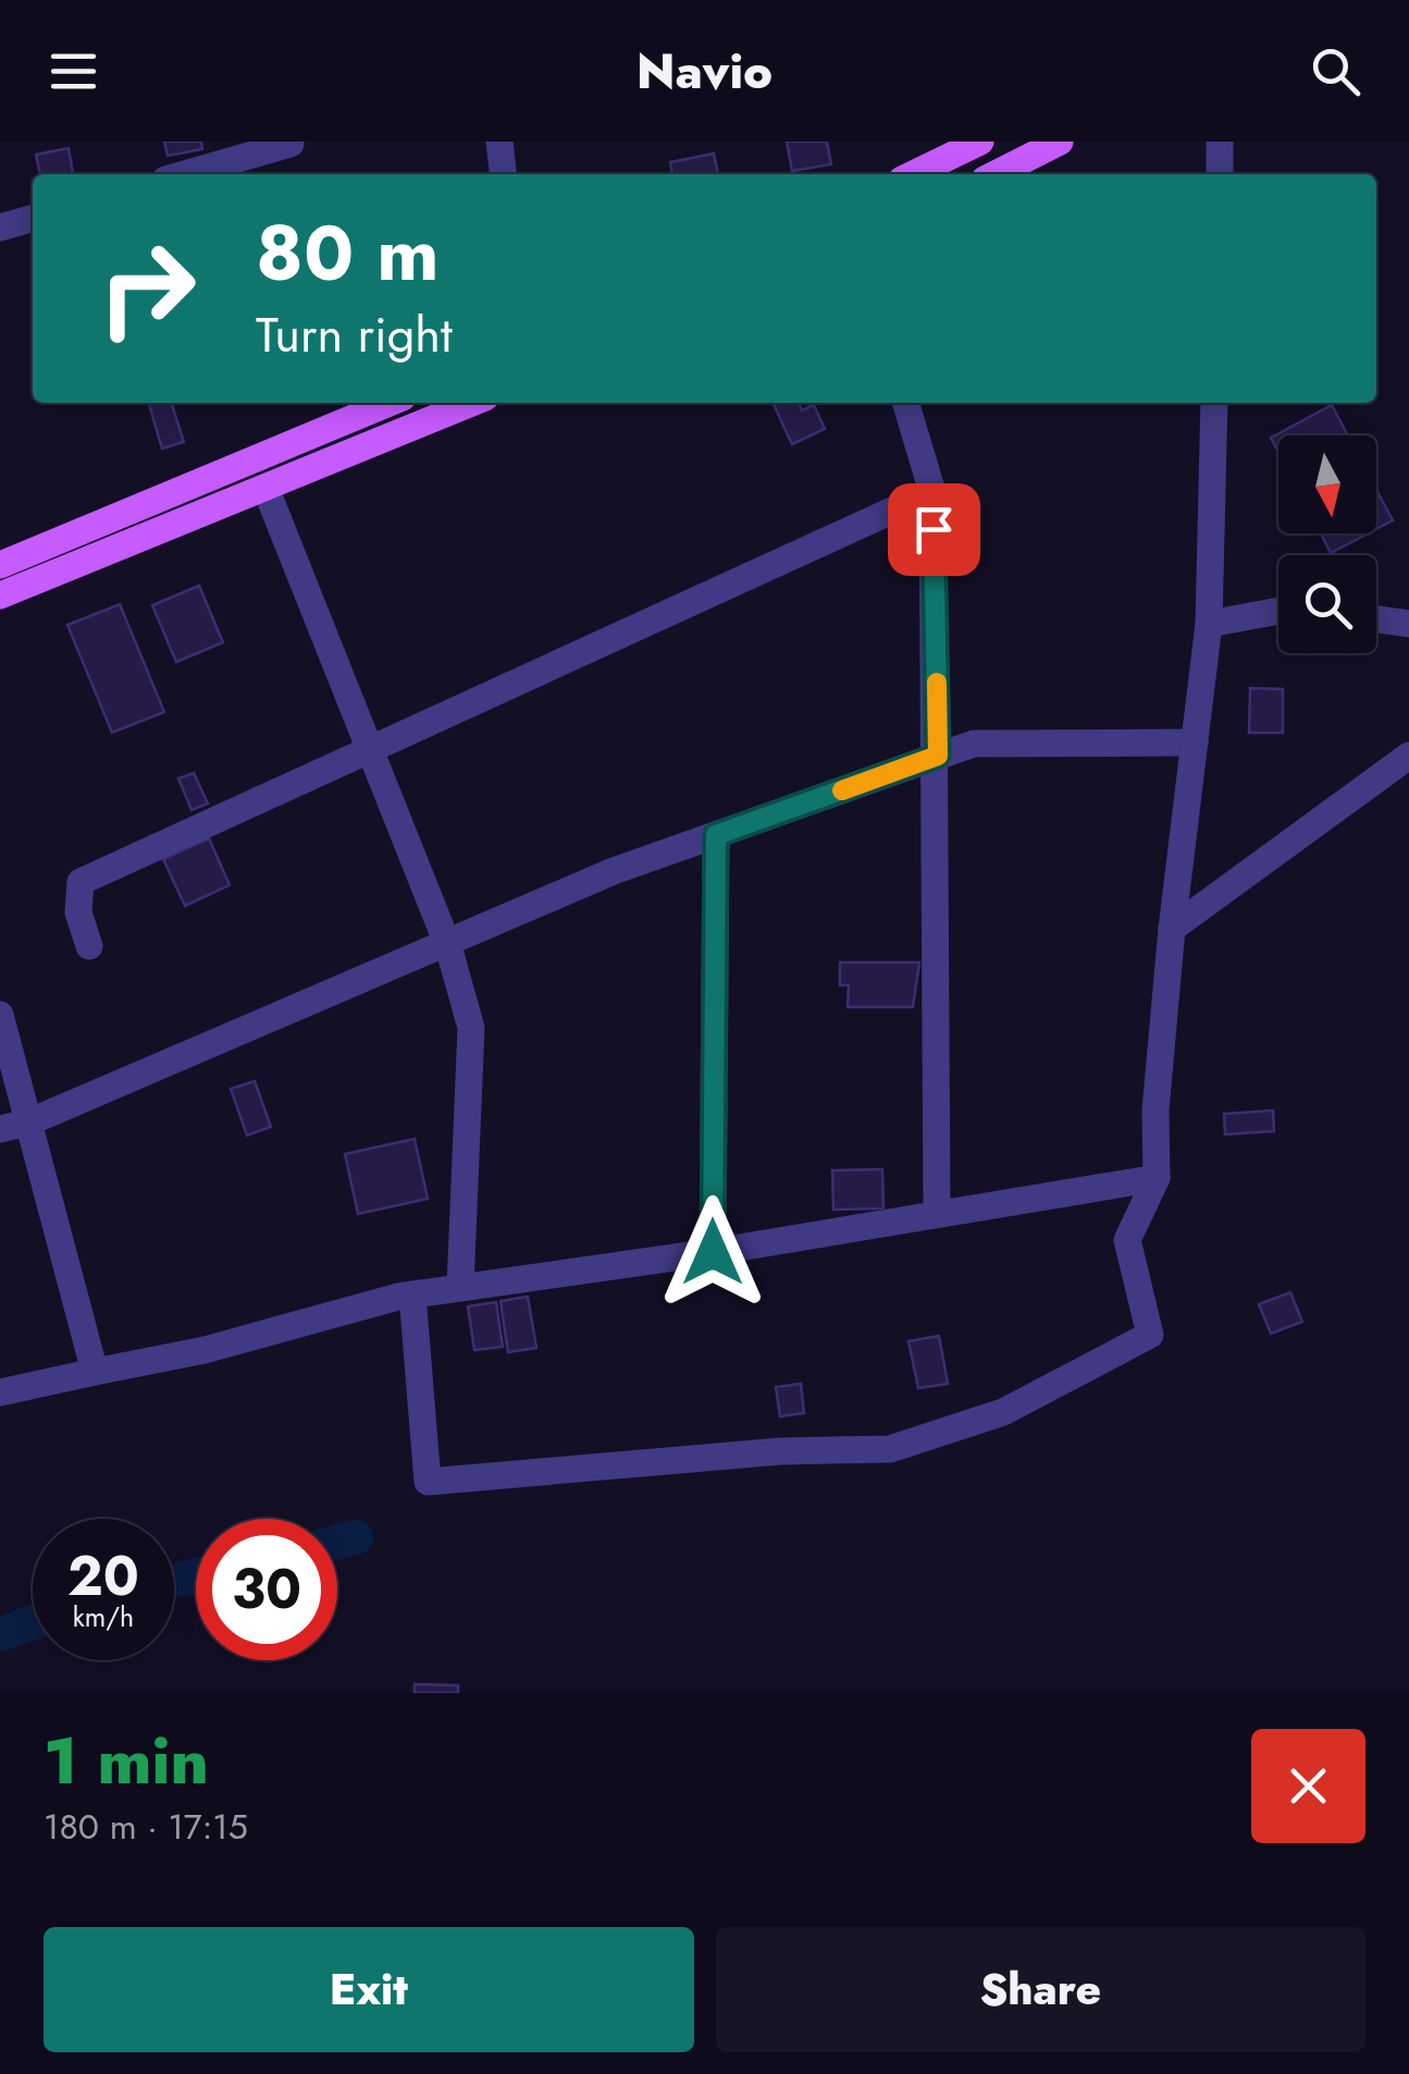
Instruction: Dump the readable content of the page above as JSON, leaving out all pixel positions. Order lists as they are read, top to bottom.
{
  "north": "bottom",
  "page": {
    "header": "Navio",
    "turn": ["80 m", "Turn right"],
    "speed": "20 km/h",
    "limit": "30",
    "heading": ["1 min", "180 m · 17:15"],
    "buttons": ["Exit", "Share"]
  }
}
